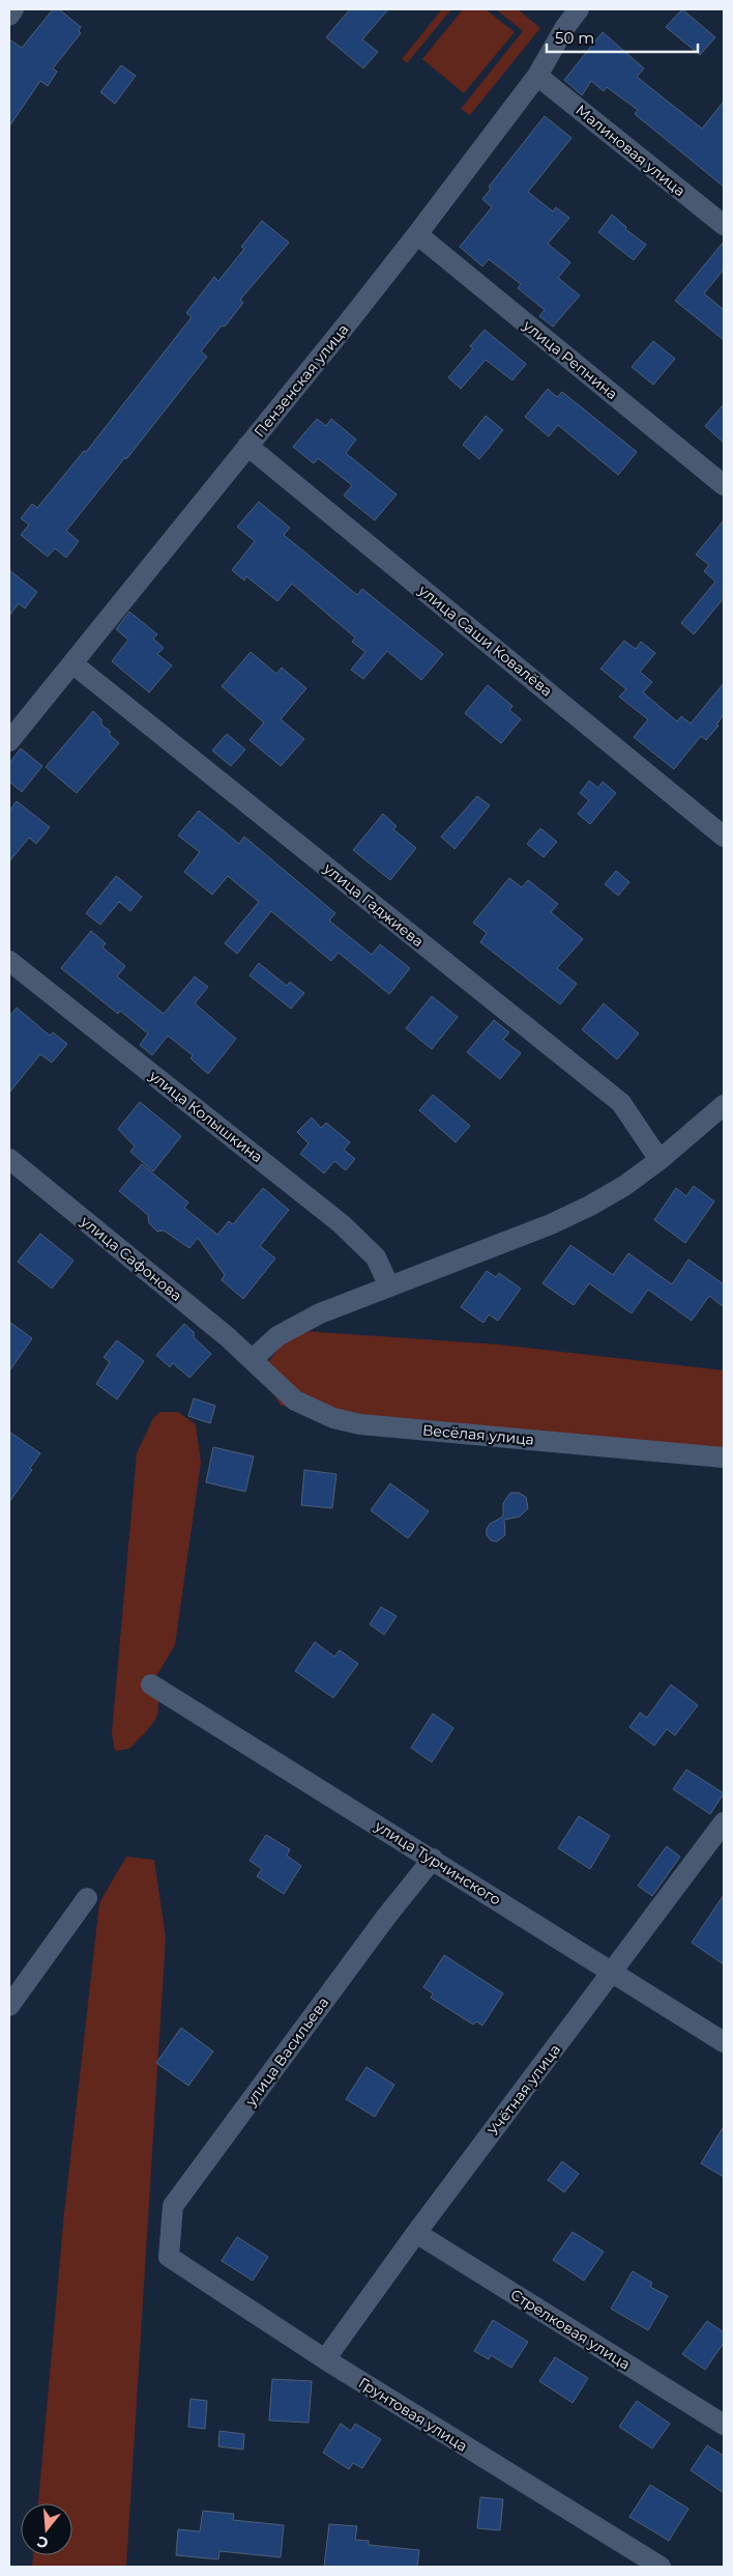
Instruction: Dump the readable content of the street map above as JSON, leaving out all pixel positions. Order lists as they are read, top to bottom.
{
  "streets": {
    "street": [
      "Малиновая улица",
      "улица Репнина",
      "Пензенская улица",
      "улица Саши Ковалёва",
      "улица Гаджиева",
      "улица Колышкина",
      "улица Сафонова",
      "Весёлая улица",
      "улица Турчинского",
      "улица Васильева",
      "Учётная улица",
      "Стрелковая улица",
      "Грунтовая улица"
    ]
  },
  "crossings": [
    ["Малиновая улица", "Пензенская улица"],
    ["улица Репнина", "Пензенская улица"],
    ["Пензенская улица", "улица Саши Ковалёва"],
    ["Пензенская улица", "улица Гаджиева"],
    ["улица Сафонова", "Весёлая улица"],
    ["улица Турчинского", "улица Васильева"],
    ["улица Турчинского", "Учётная улица"],
    ["улица Васильева", "Грунтовая улица"],
    ["Учётная улица", "Стрелковая улица"],
    ["Учётная улица", "Грунтовая улица"]
  ],
  "scale_bar": "50 m",
  "north": "bottom"
}
